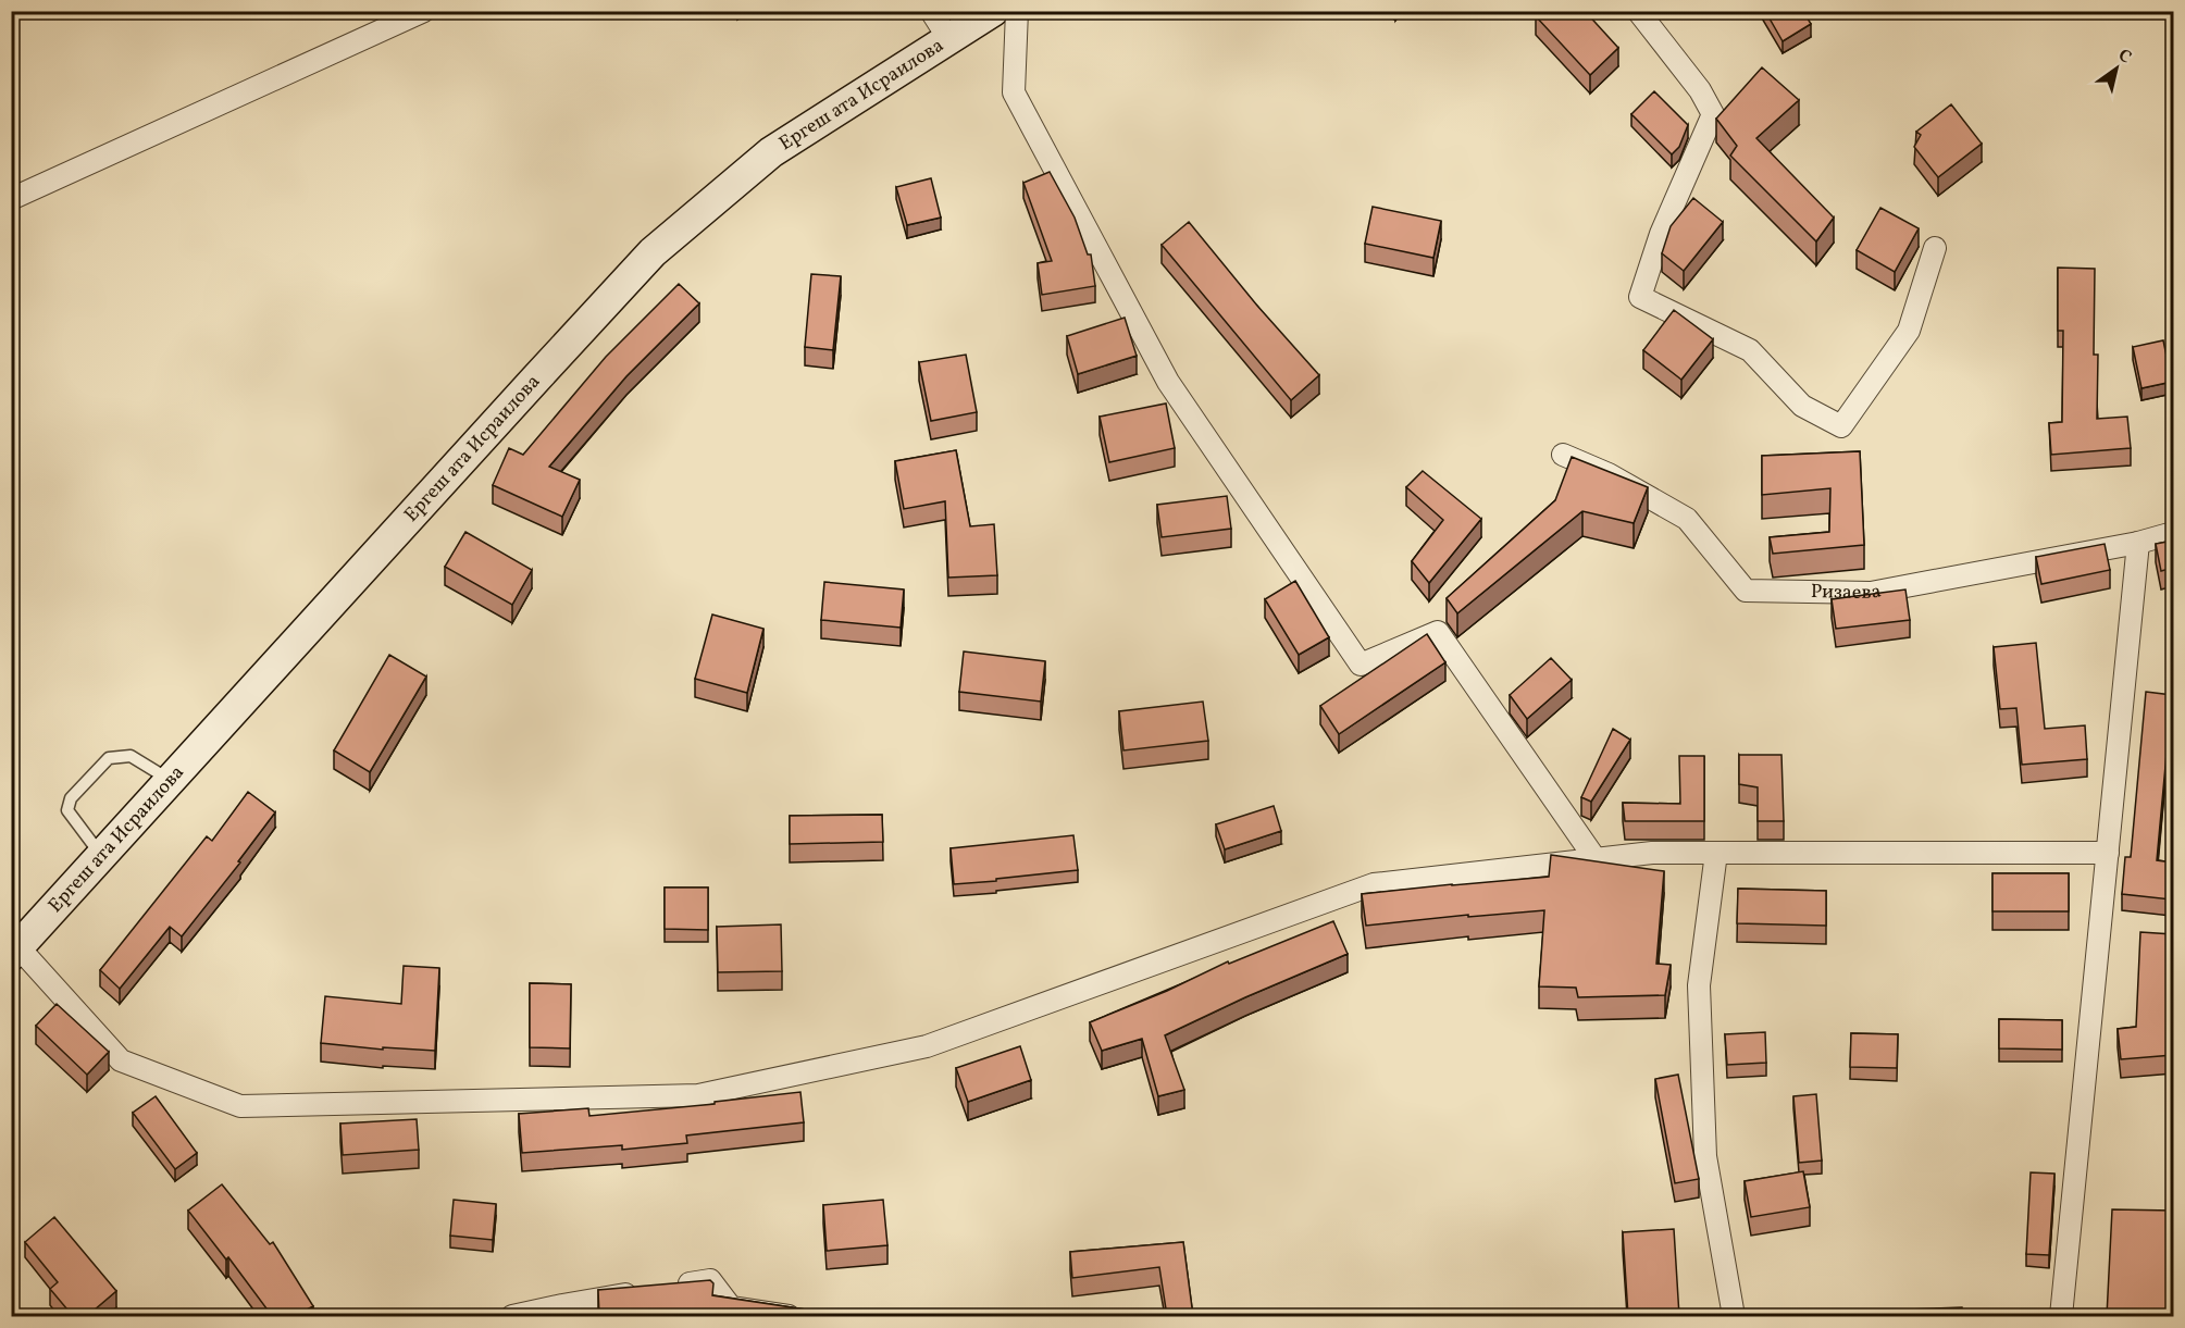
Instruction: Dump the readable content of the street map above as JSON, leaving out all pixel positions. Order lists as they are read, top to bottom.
{
  "streets": {
    "main road": ["Ергеш ата Исраилова"],
    "street": ["Ризаева"]
  },
  "north": "top right"
}
